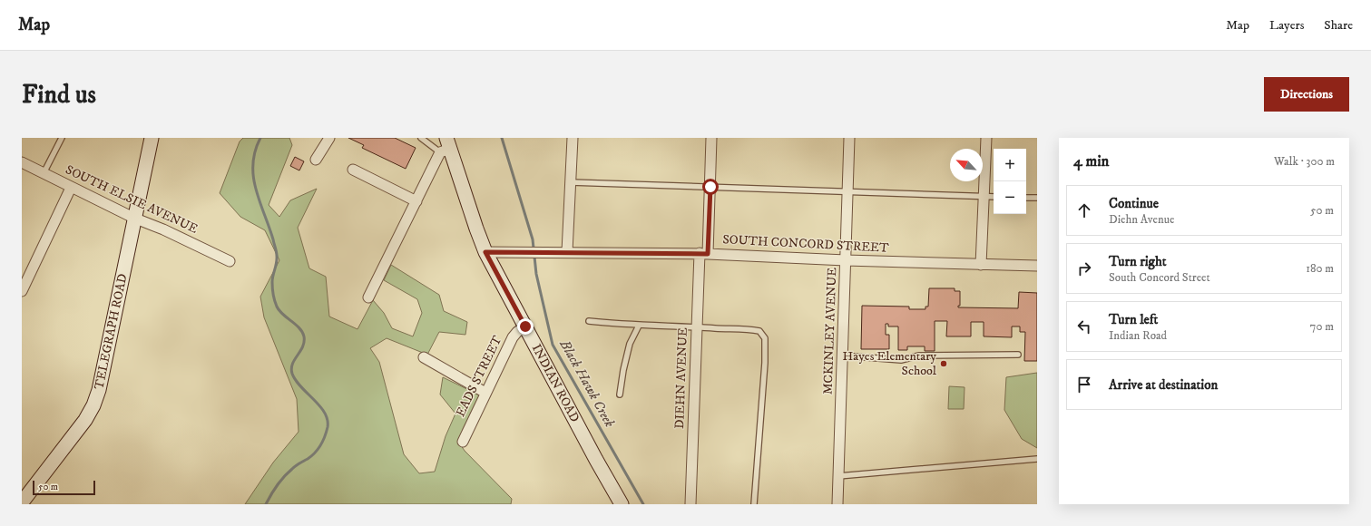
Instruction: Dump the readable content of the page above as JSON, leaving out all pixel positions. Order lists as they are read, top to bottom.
{
  "streets": {
    "street": [
      "SOUTH ELSIE AVENUE",
      "SOUTH CONCORD STREET",
      "TELEGRAPH ROAD",
      "MCKINLEY AVENUE",
      "EADS STREET",
      "DIEHN AVENUE",
      "INDIAN ROAD"
    ]
  },
  "crossings": [
    ["SOUTH ELSIE AVENUE", "TELEGRAPH ROAD"],
    ["SOUTH CONCORD STREET", "MCKINLEY AVENUE"],
    ["SOUTH CONCORD STREET", "DIEHN AVENUE"],
    ["SOUTH CONCORD STREET", "INDIAN ROAD"],
    ["EADS STREET", "INDIAN ROAD"]
  ],
  "water": ["Black Hawk Creek"],
  "places": ["Hayes Elementary School"],
  "scale_bar": "50 m",
  "north": "top left",
  "page": {
    "header": "Map",
    "nav": ["Map", "Layers", "Share"],
    "buttons": "Directions",
    "title": "Find us",
    "heading": ["4 min", "Walk · 300 m"],
    "map_buttons": ["+", "−"],
    "list": [
      ["Continue", "Diehn Avenue", "50 m"],
      ["Turn right", "South Concord Street", "180 m"],
      ["Turn left", "Indian Road", "70 m"],
      "Arrive at destination"
    ],
    "scale": "50 m"
  }
}
